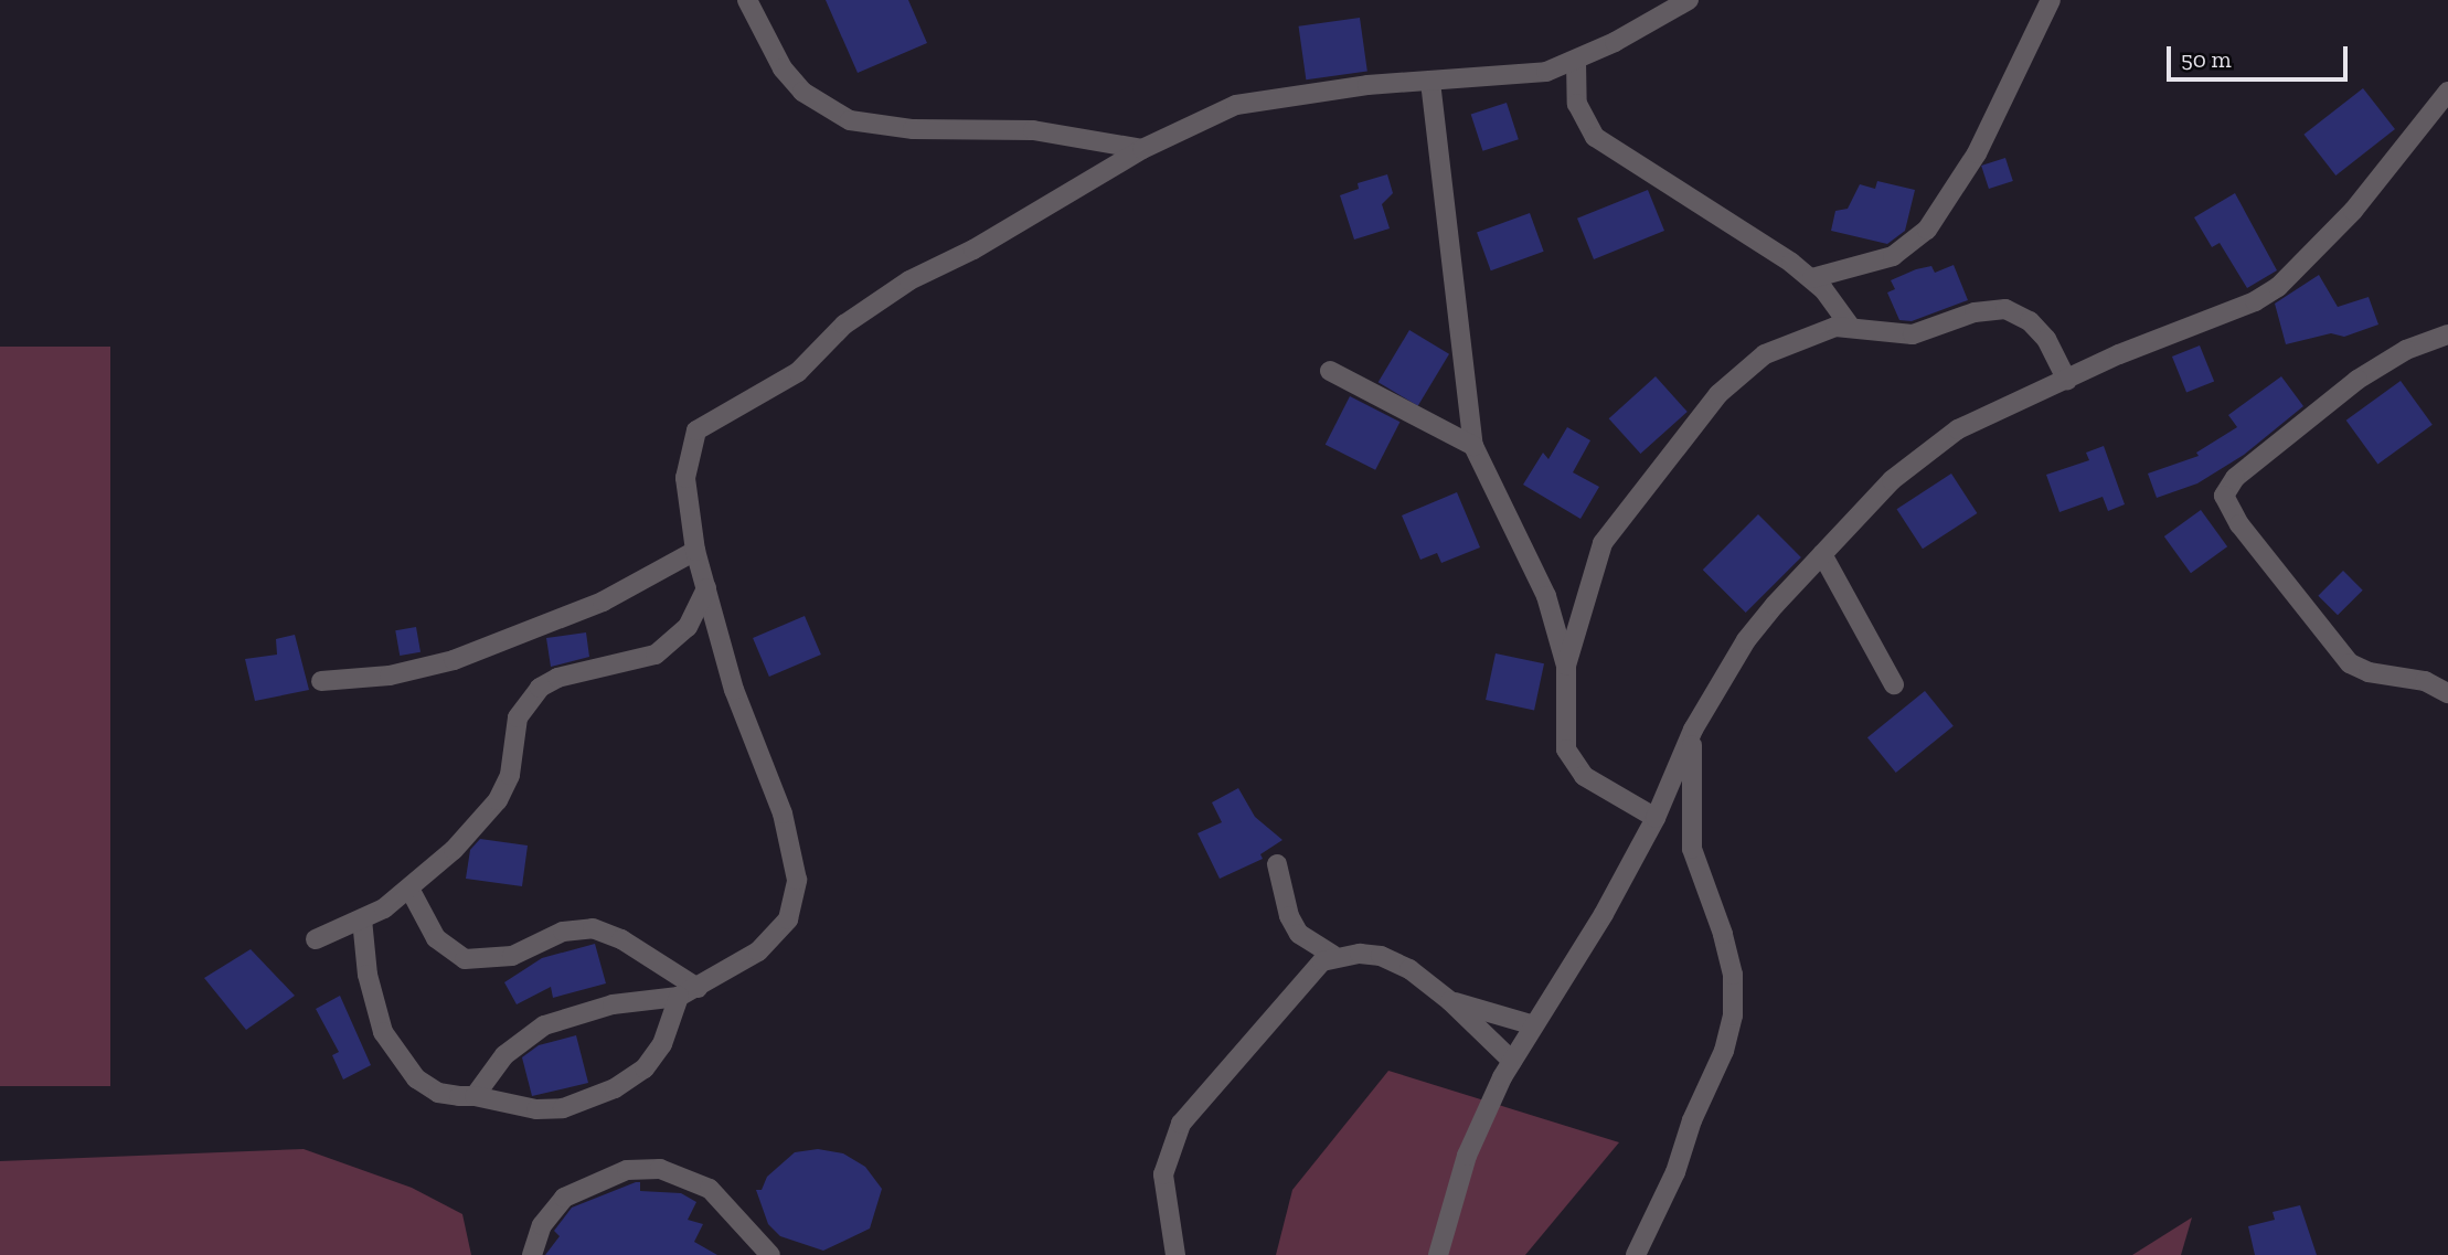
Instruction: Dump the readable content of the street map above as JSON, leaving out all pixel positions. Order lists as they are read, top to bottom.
{
  "scale_bar": "50 m"
}
